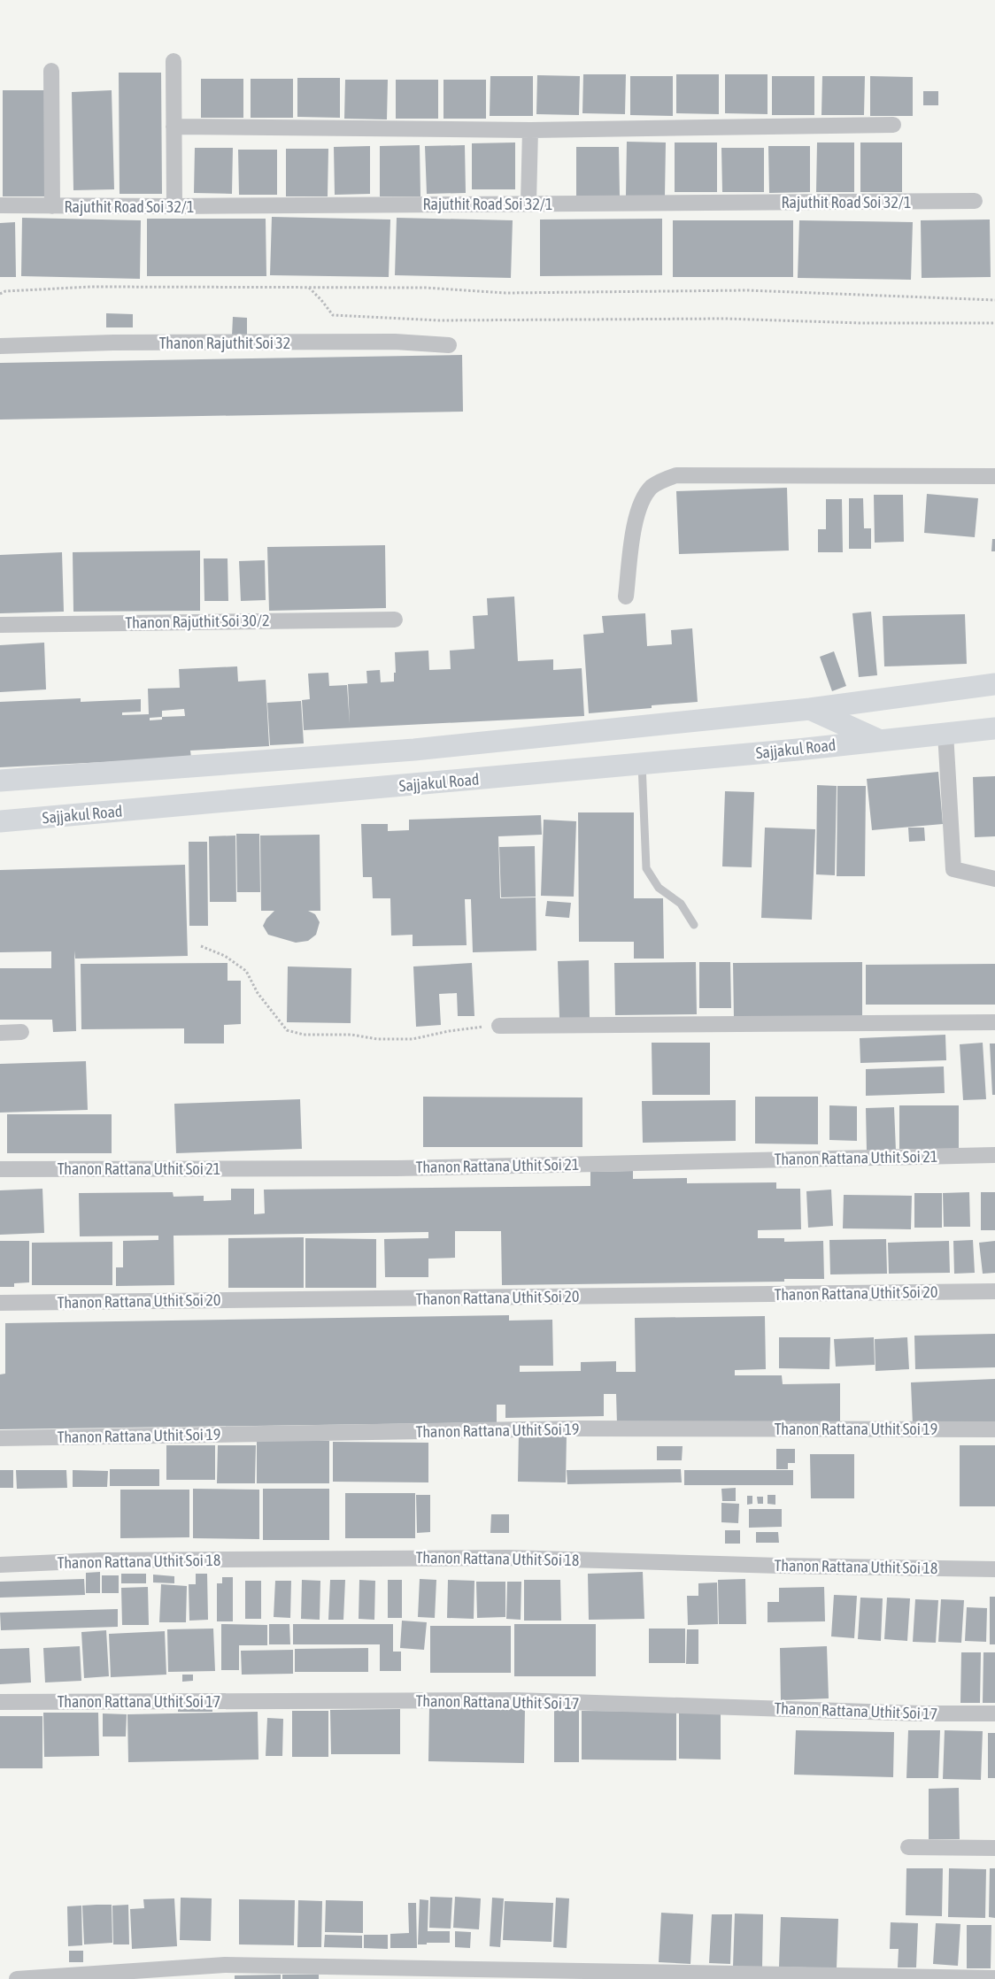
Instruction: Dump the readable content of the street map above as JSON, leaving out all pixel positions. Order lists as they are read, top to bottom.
{
  "streets": {
    "street": [
      "Rajuthit Road Soi 32/1",
      "Thanon Rajuthit Soi 32",
      "Thanon Rajuthit Soi 30/2",
      "Sajjakul Road",
      "Thanon Rattana Uthit Soi 21",
      "Thanon Rattana Uthit Soi 20",
      "Thanon Rattana Uthit Soi 19",
      "Thanon Rattana Uthit Soi 18",
      "Thanon Rattana Uthit Soi 17"
    ]
  }
}
